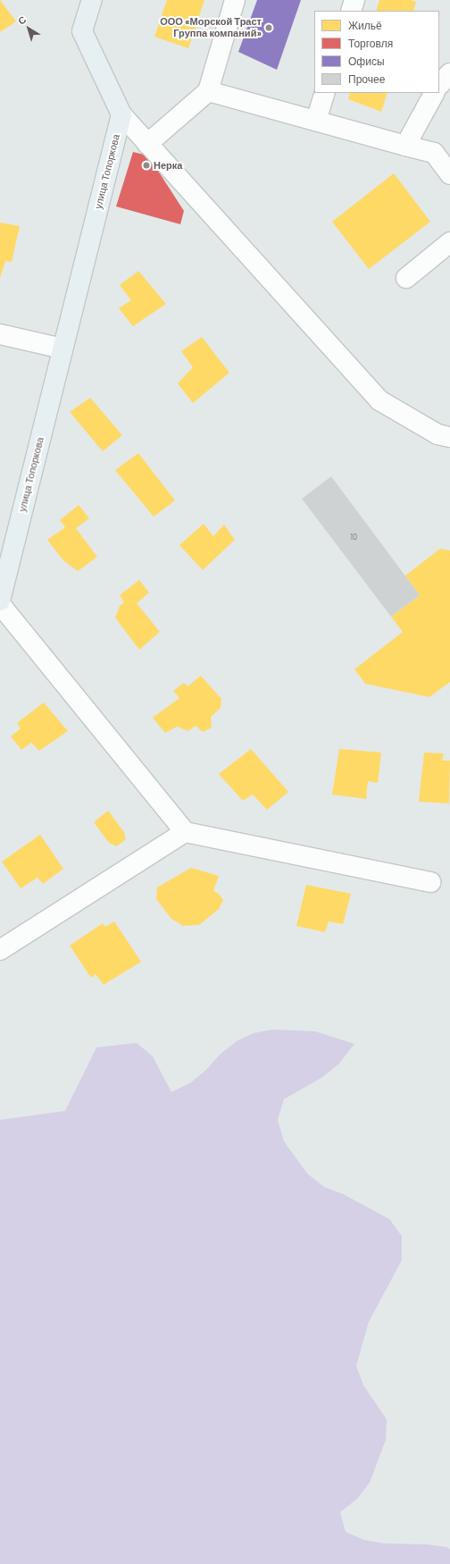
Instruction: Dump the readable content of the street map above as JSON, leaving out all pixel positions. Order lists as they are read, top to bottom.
{
  "streets": {
    "main road": ["улица Топоркова"]
  },
  "places": ["ООО «Морской Траст Группа компаний»", "Нерка"],
  "house_numbers": ["10"],
  "legend": [
    "Жильё",
    "Торговля",
    "Офисы",
    "Прочее"
  ],
  "north": "top left"
}
